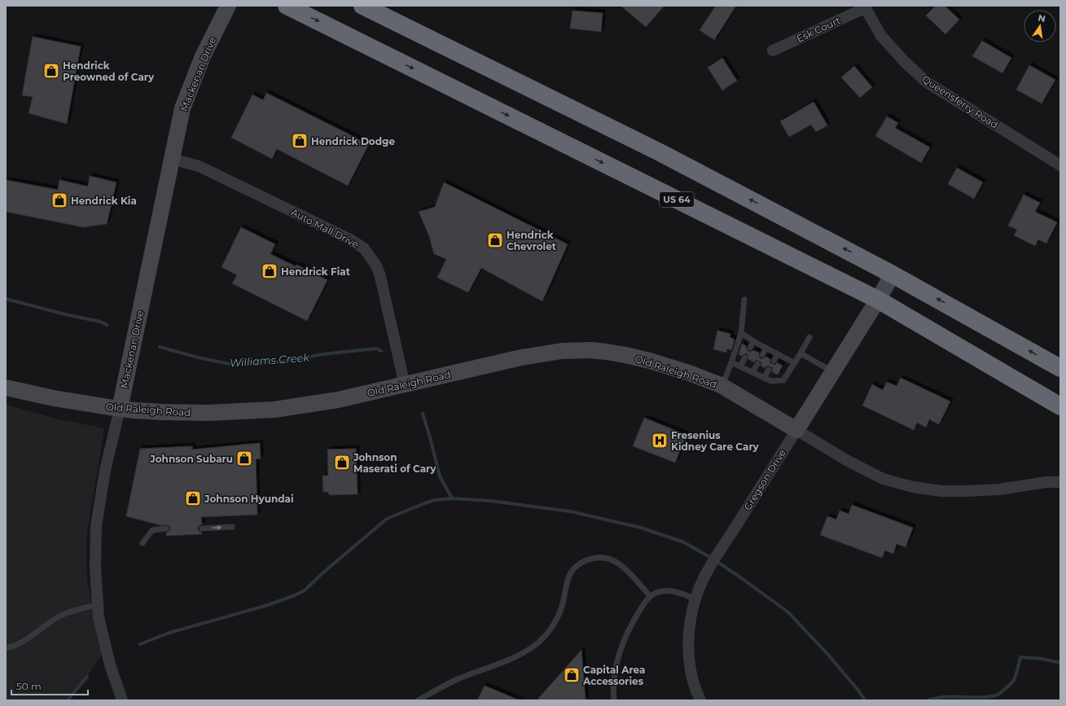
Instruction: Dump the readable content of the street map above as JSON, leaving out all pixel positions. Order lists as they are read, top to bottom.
{
  "streets": {
    "highway": ["US 64"],
    "street": [
      "Esk Court",
      "Mackenan Drive",
      "Queensferry Road",
      "Auto Mall Drive",
      "Old Raleigh Road",
      "Gregson Drive"
    ]
  },
  "crossings": [
    ["Esk Court", "Queensferry Road"],
    ["Mackenan Drive", "Auto Mall Drive"],
    ["Mackenan Drive", "Old Raleigh Road"],
    ["US 64", "Gregson Drive"],
    ["Auto Mall Drive", "Old Raleigh Road"],
    ["Old Raleigh Road", "Gregson Drive"]
  ],
  "water": ["Williams Creek"],
  "places": {
    "shop": [
      "Hendrick Preowned of Cary",
      "Hendrick Dodge",
      "Hendrick Kia",
      "Hendrick Chevrolet",
      "Hendrick Fiat",
      "Johnson Subaru",
      "Johnson Maserati of Cary",
      "Johnson Hyundai",
      "Capital Area Accessories"
    ],
    "hospital": ["Fresenius Kidney Care Cary"]
  },
  "scale_bar": "50 m",
  "north": "top"
}
